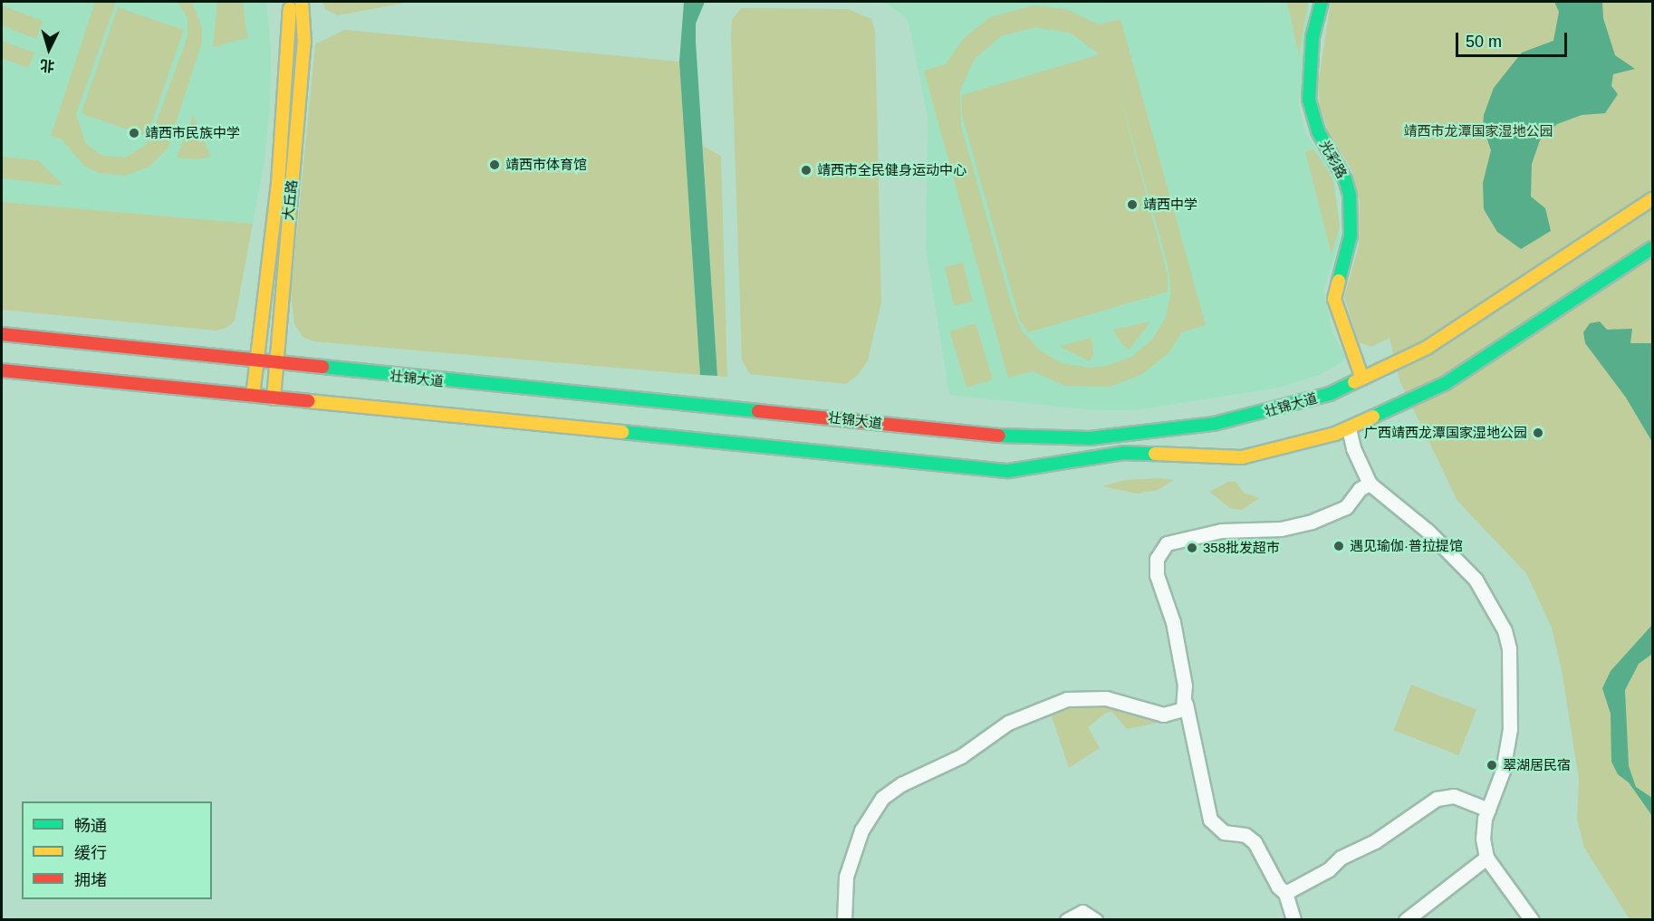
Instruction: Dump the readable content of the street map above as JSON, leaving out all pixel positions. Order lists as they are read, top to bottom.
{
  "streets": {
    "main road": ["光彩路", "大丘路", "壮锦大道"]
  },
  "crossings": [
    ["光彩路", "壮锦大道"],
    ["大丘路", "壮锦大道"]
  ],
  "parks": ["靖西市龙潭国家湿地公园"],
  "places": [
    "靖西市民族中学",
    "靖西市体育馆",
    "靖西市全民健身运动中心",
    "靖西中学",
    "广西靖西龙潭国家湿地公园",
    "遇见瑜伽·普拉提馆",
    "358批发超市",
    "翠湖居民宿"
  ],
  "legend": ["畅通", "缓行", "拥堵"],
  "scale_bar": "50 m",
  "north": "bottom"
}
